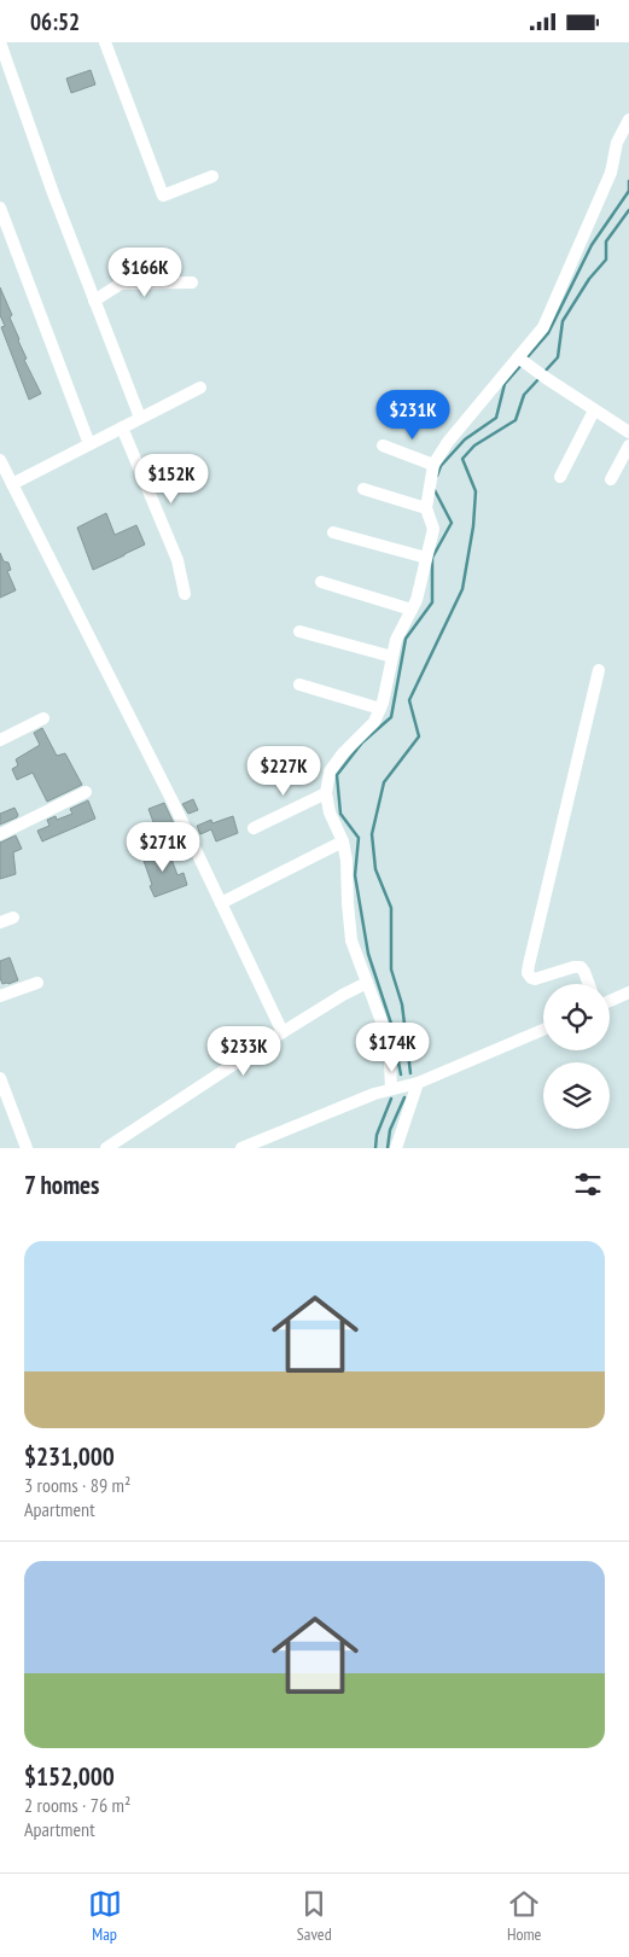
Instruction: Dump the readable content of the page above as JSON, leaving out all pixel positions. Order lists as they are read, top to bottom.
{
  "page": {
    "status": "06:52",
    "price": [
      "$166K",
      "$231K",
      "$152K",
      "$227K",
      "$271K",
      "$174K",
      "$233K"
    ],
    "heading": "7 homes",
    "list": [
      {
        "name": "$231,000",
        "note": "3 rooms · 89 m² · Apartment"
      },
      {
        "name": "$152,000",
        "note": "2 rooms · 76 m² · Apartment"
      }
    ],
    "tabs": ["Map", "Saved", "Home"]
  }
}
